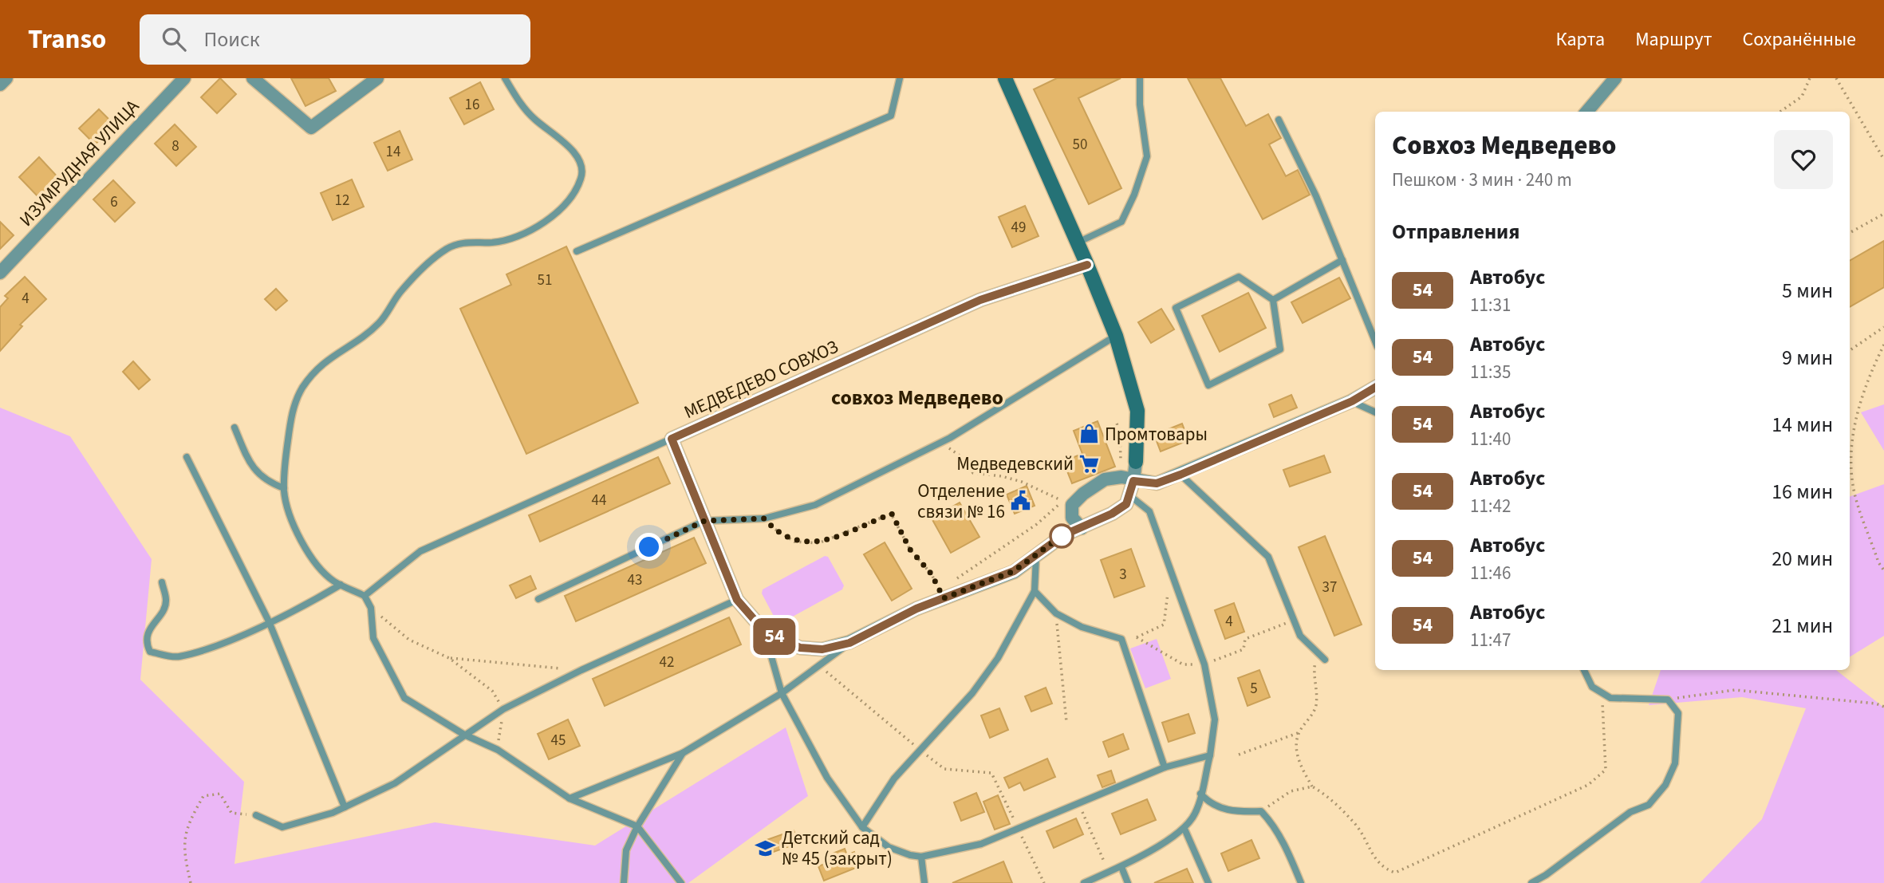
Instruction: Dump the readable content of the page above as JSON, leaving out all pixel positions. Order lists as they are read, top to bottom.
{
  "streets": {
    "street": ["ИЗУМРУДНАЯ УЛИЦА", "МЕДВЕДЕВО СОВХОЗ"]
  },
  "districts": ["совхоз Медведево"],
  "places": {
    "shop": ["Промтовары"],
    "supermarket": ["Медведевский"],
    "public building": ["Отделение связи № 16"],
    "school or university": ["Детский сад № 45 (закрыт)"]
  },
  "lines": ["bus line 54"],
  "house_numbers": [
    "16",
    "50",
    "8",
    "14",
    "12",
    "6",
    "49",
    "51",
    "4",
    "44",
    "3",
    "43",
    "37",
    "4",
    "42",
    "5",
    "45"
  ],
  "page": {
    "header": "Transo",
    "search": "Поиск",
    "nav": ["Карта", "Маршрут", "Сохранённые"],
    "on_map": "54",
    "heading": [
      ["Совхоз Медведево", "Пешком · 3 мин · 240 m"],
      "Отправления"
    ],
    "list": [
      {
        "mark": "54",
        "name": "Автобус",
        "note": "11:31",
        "value": "5 мин"
      },
      {
        "mark": "54",
        "name": "Автобус",
        "note": "11:35",
        "value": "9 мин"
      },
      {
        "mark": "54",
        "name": "Автобус",
        "note": "11:40",
        "value": "14 мин"
      },
      {
        "mark": "54",
        "name": "Автобус",
        "note": "11:42",
        "value": "16 мин"
      },
      {
        "mark": "54",
        "name": "Автобус",
        "note": "11:46",
        "value": "20 мин"
      },
      {
        "mark": "54",
        "name": "Автобус",
        "note": "11:47",
        "value": "21 мин"
      }
    ]
  }
}
